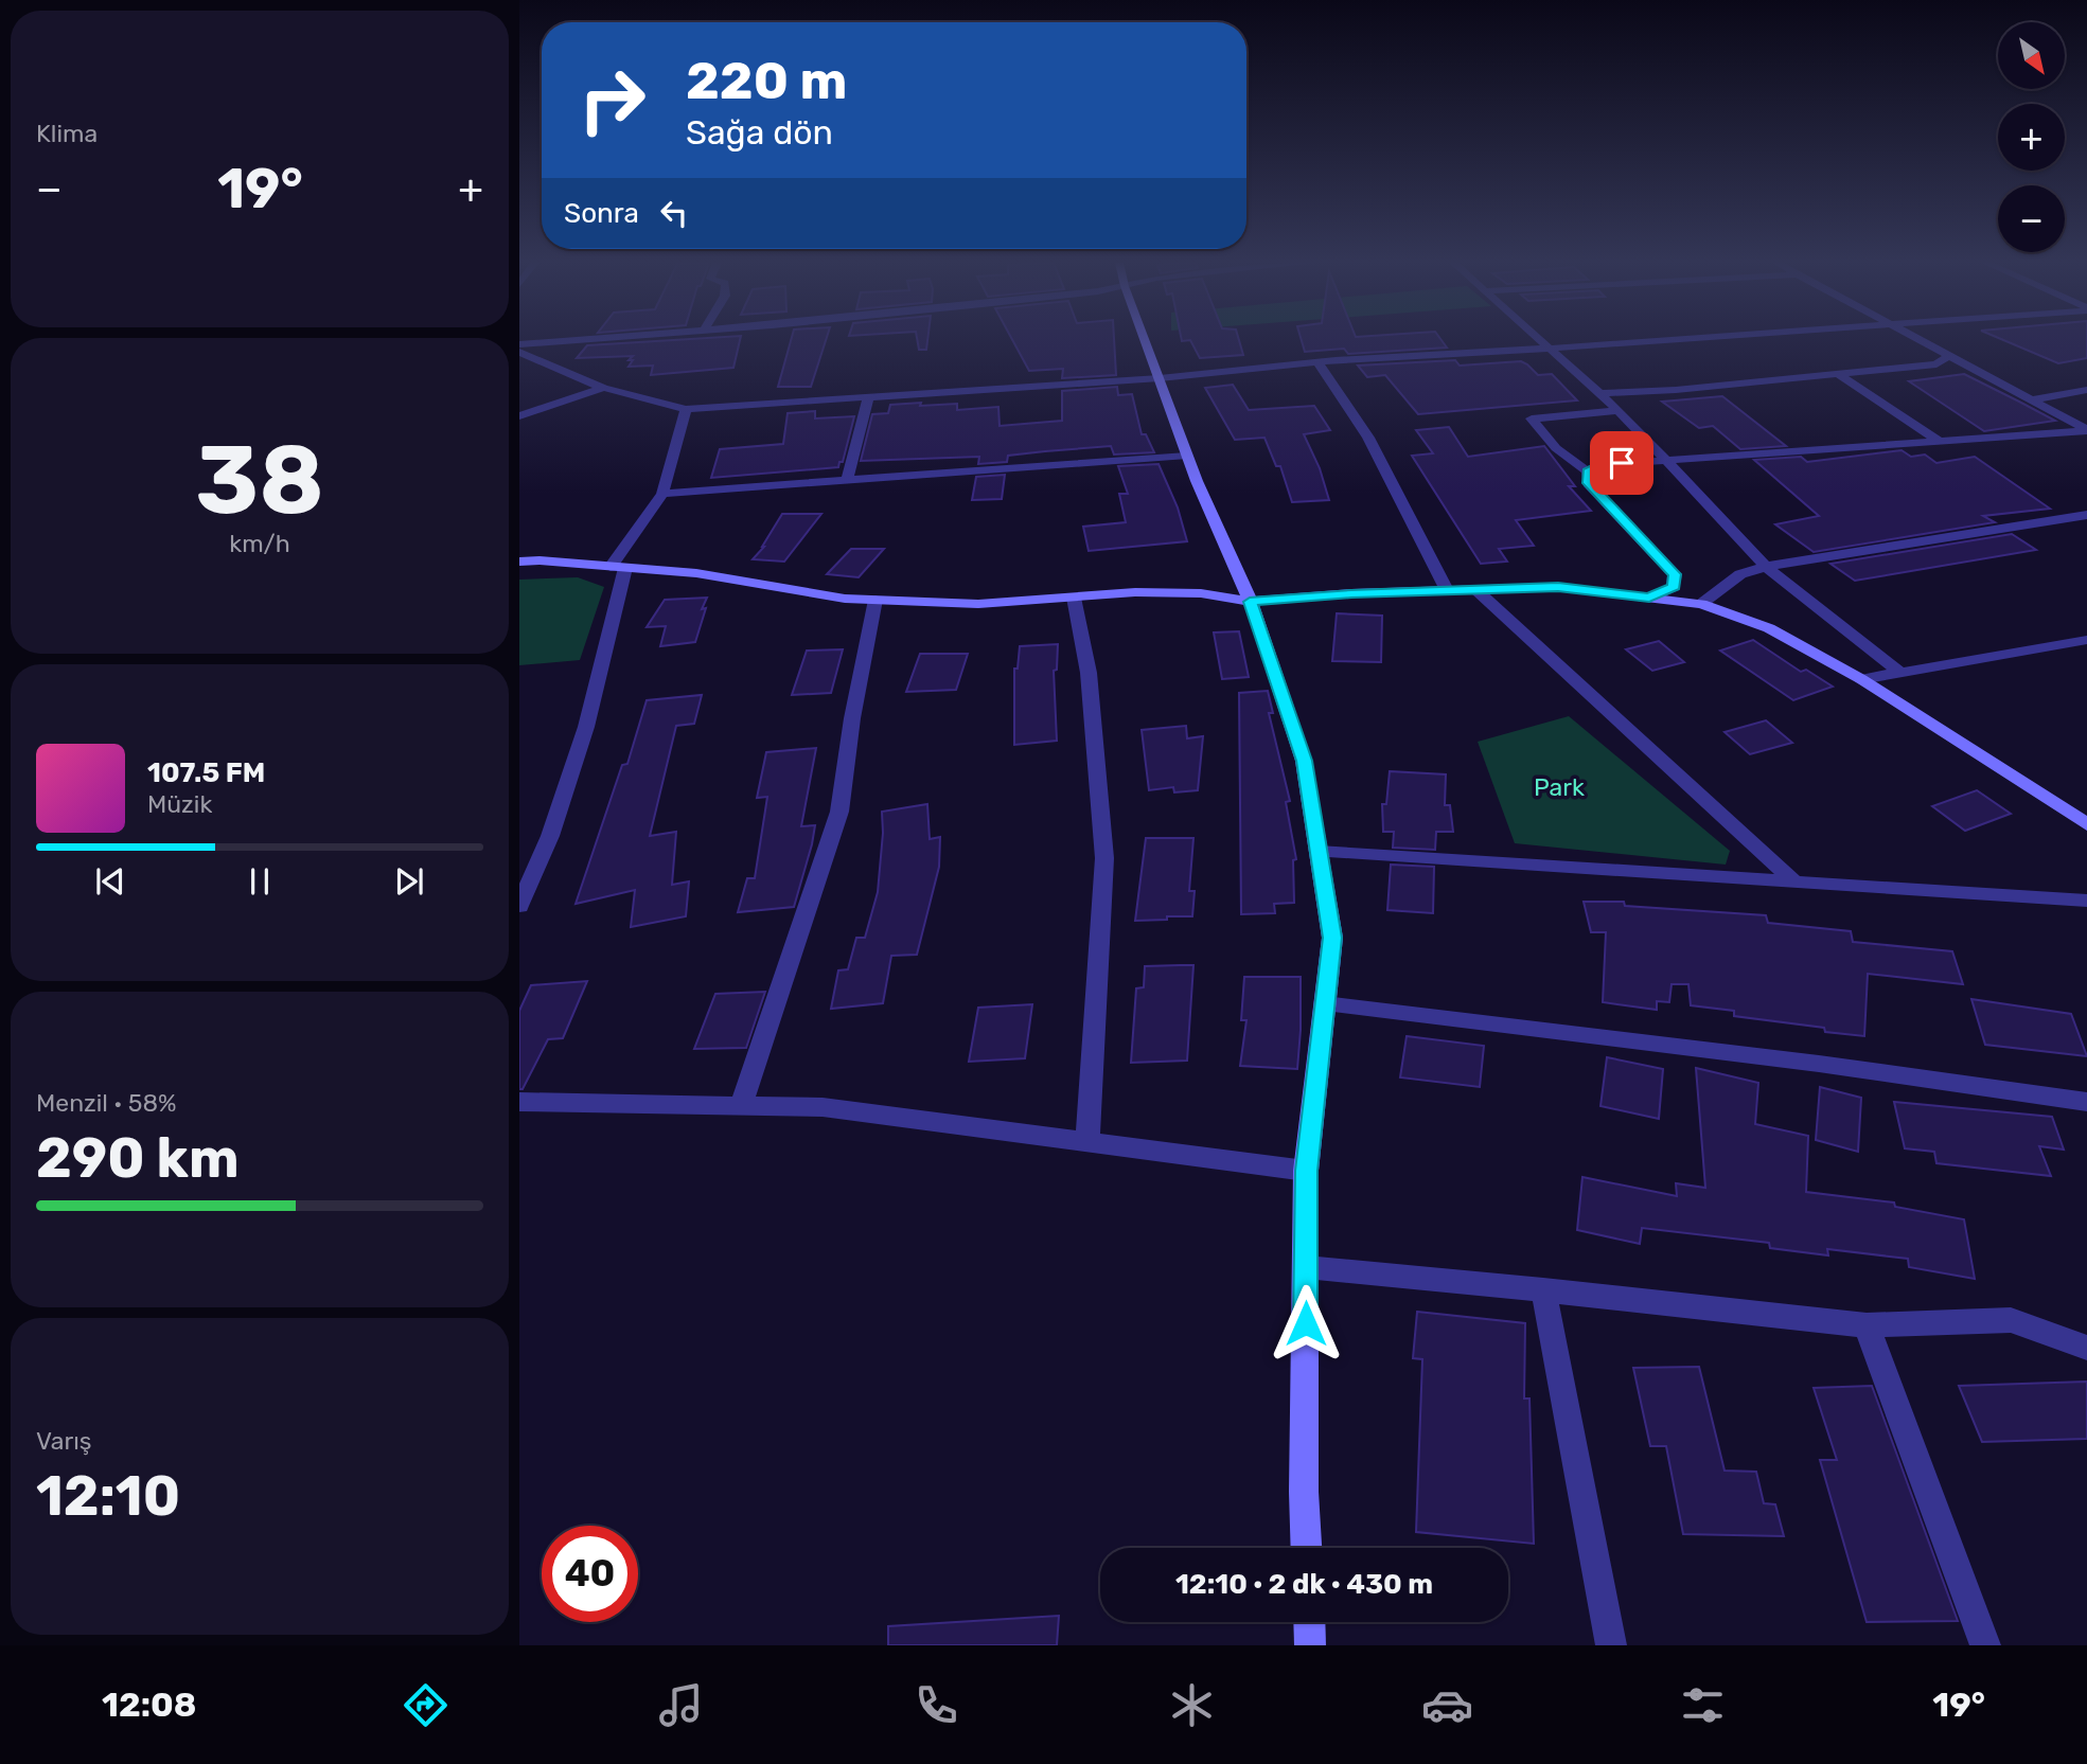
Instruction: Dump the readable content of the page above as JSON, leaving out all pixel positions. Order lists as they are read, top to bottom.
{
  "parks": ["Park"],
  "north": "bottom right",
  "page": {
    "tile": [
      "Klima",
      ["38", "km/h"],
      ["Menzil · 58%", "290 km"],
      ["Varış", "12:10"]
    ],
    "map_buttons": ["+", "−"],
    "turn": ["220 m", "Sağa dön"],
    "heat": ["−", "19°", "+"],
    "then": "Sonra",
    "song": ["107.5 FM", "Müzik"],
    "limit": "40",
    "trip": "12:10 · 2 dk · 430 m",
    "tabs": ["12:08", "19°"]
  }
}
